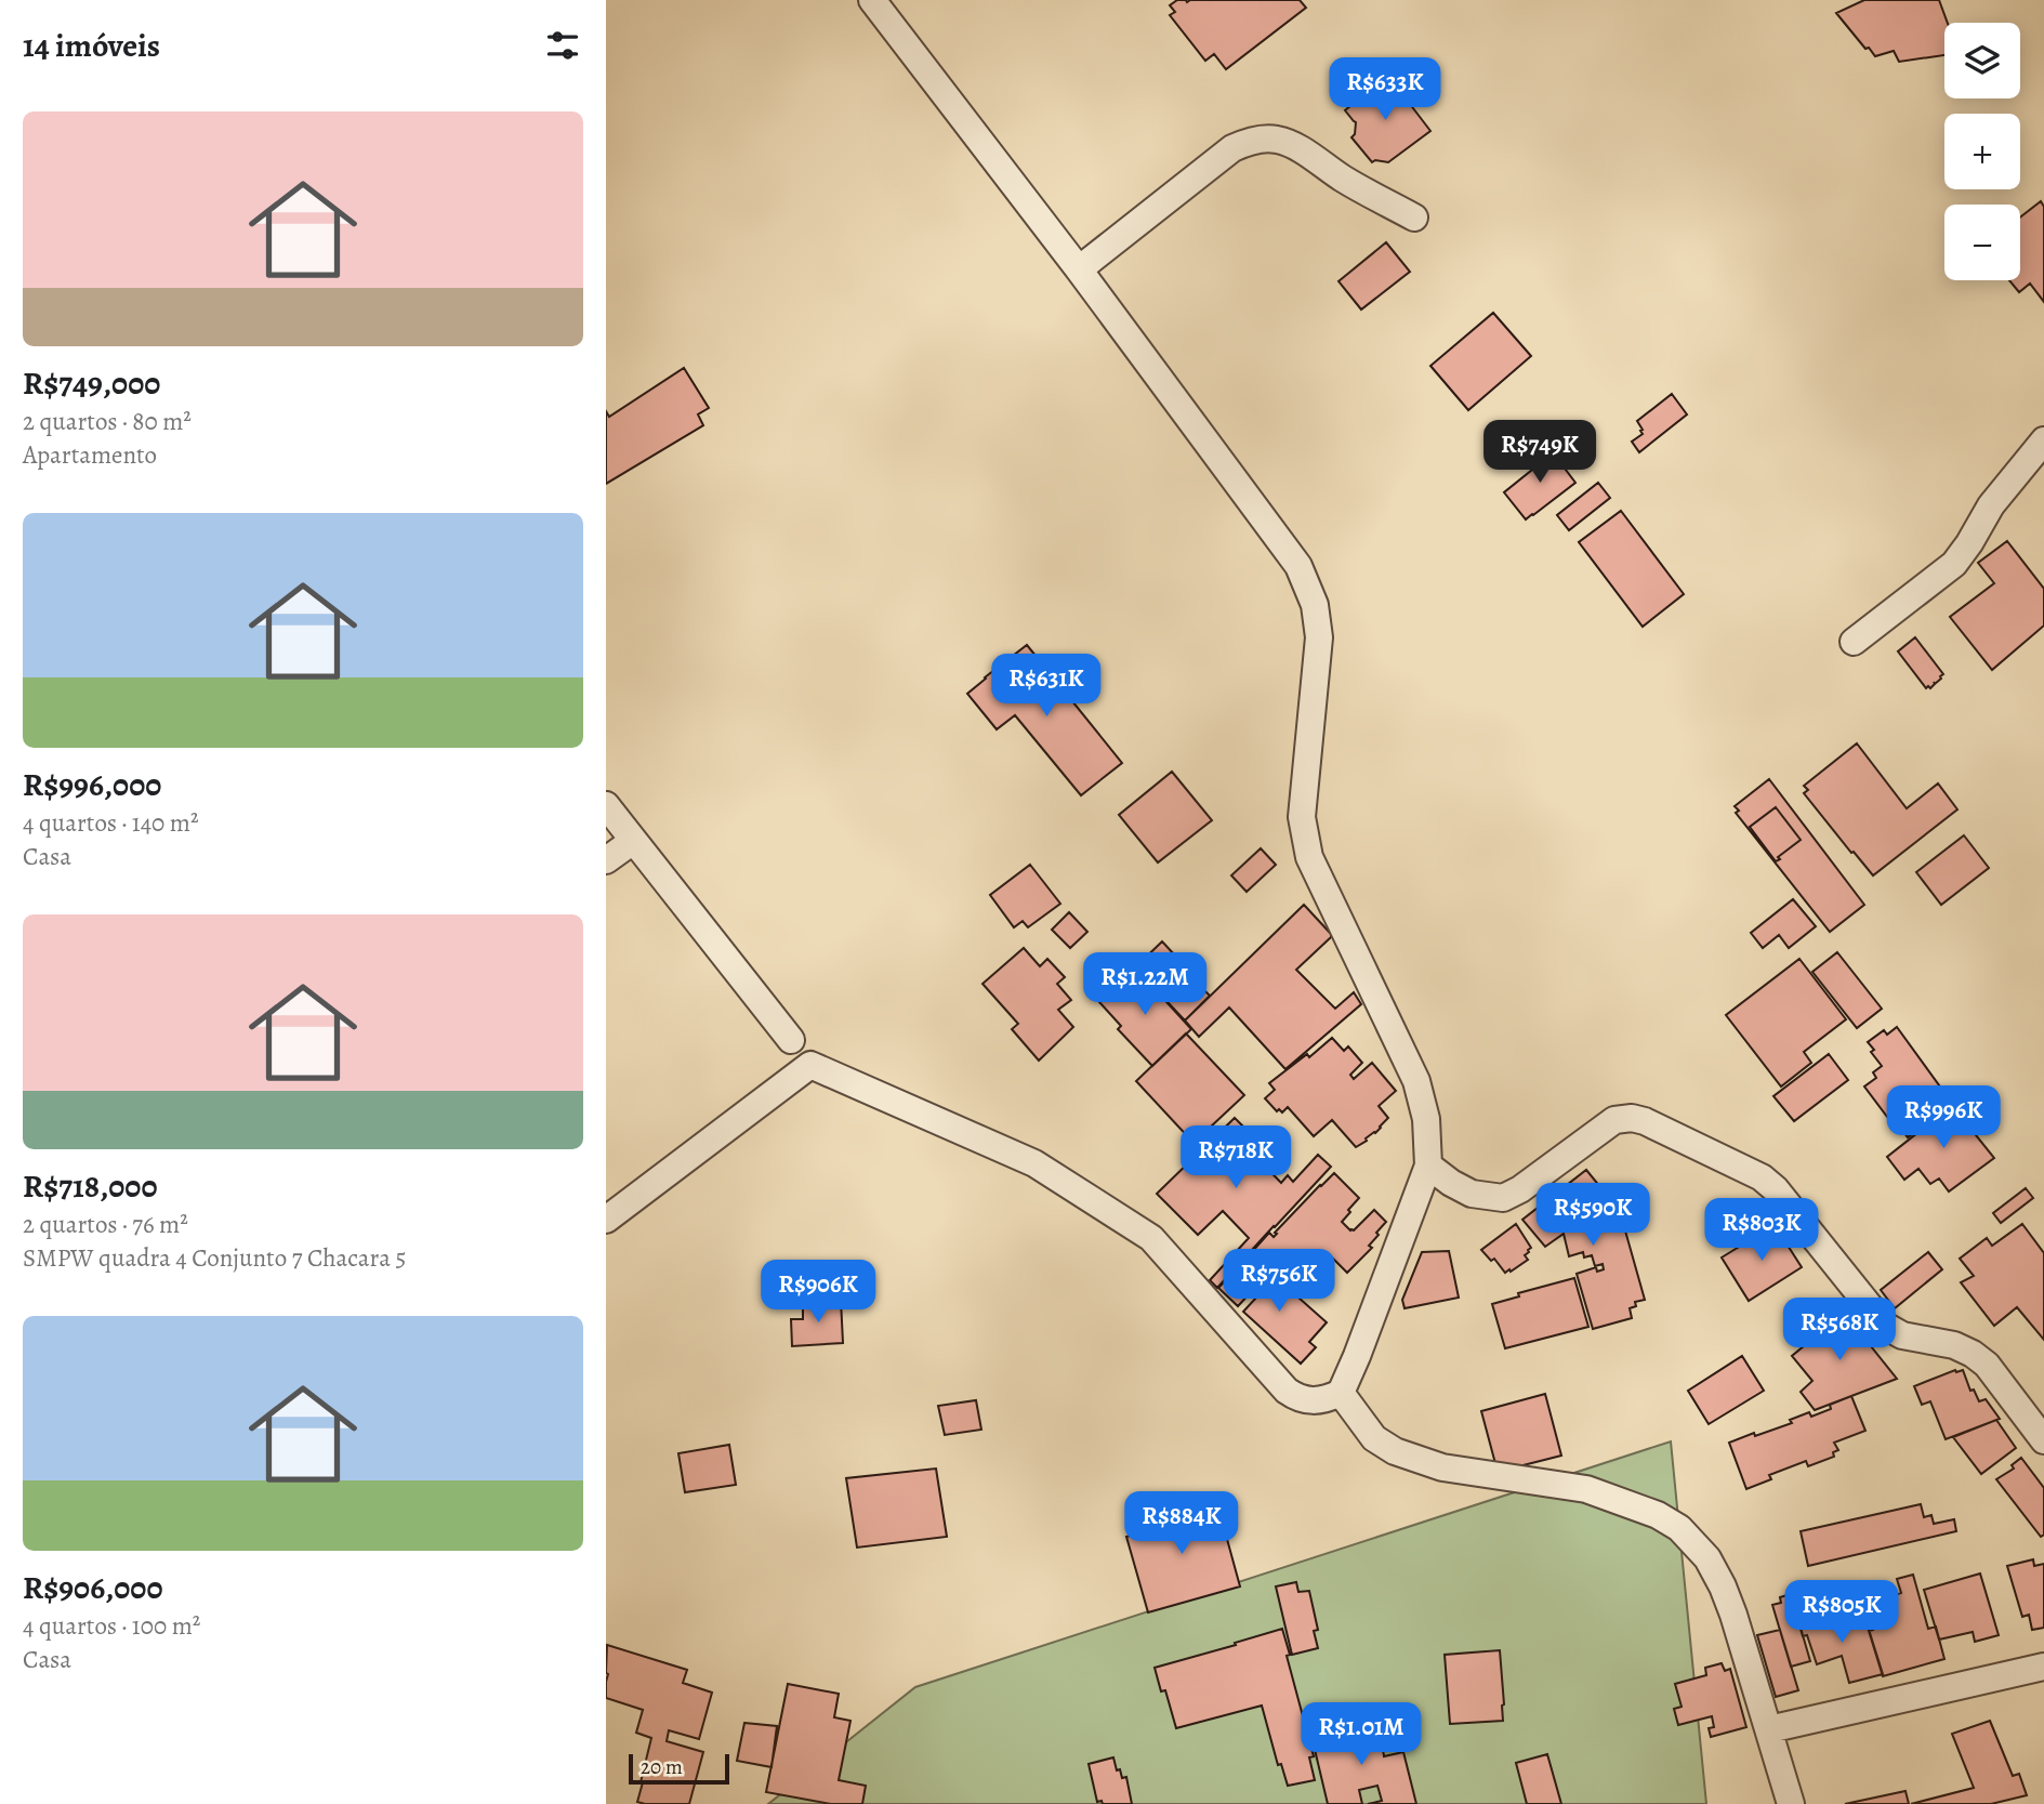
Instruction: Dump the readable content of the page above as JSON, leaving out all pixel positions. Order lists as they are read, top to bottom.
{
  "scale_bar": "20 m",
  "page": {
    "heading": "14 imóveis",
    "map_buttons": ["+", "−"],
    "price": [
      "R$633K",
      "R$749K",
      "R$631K",
      "R$1.22M",
      "R$996K",
      "R$718K",
      "R$590K",
      "R$803K",
      "R$756K",
      "R$906K",
      "R$568K",
      "R$884K",
      "R$805K",
      "R$1.01M"
    ],
    "list": [
      {
        "name": "R$749,000",
        "note": "2 quartos · 80 m² · Apartamento"
      },
      {
        "name": "R$996,000",
        "note": "4 quartos · 140 m² · Casa"
      },
      {
        "name": "R$718,000",
        "note": "2 quartos · 76 m² · SMPW quadra 4 Conjunto 7 Chacara 5"
      },
      {
        "name": "R$906,000",
        "note": "4 quartos · 100 m² · Casa"
      }
    ],
    "scale": "20 m"
  }
}
